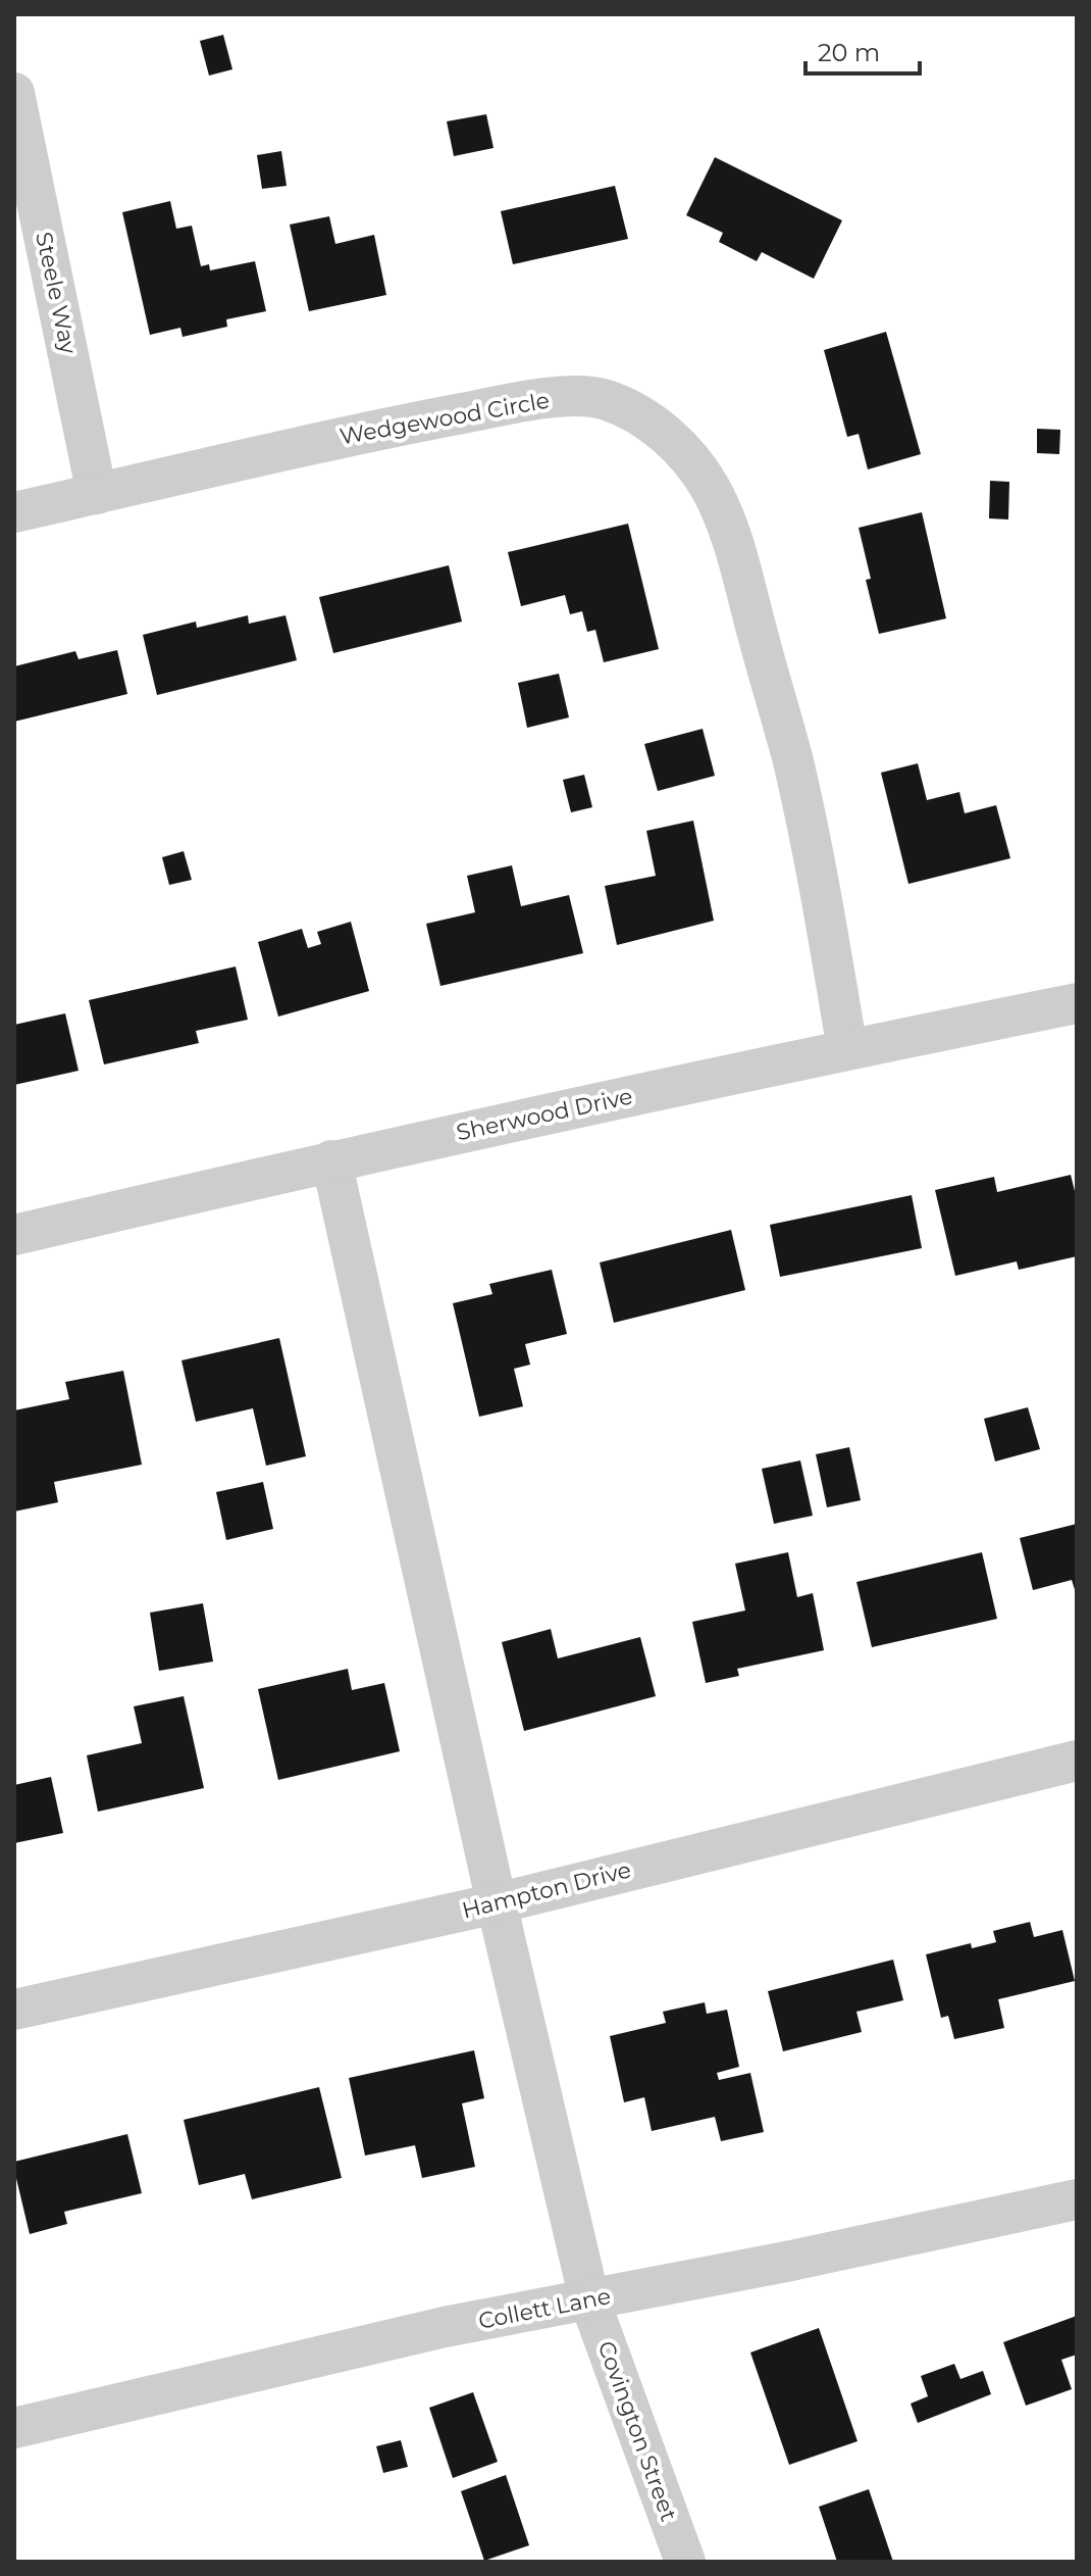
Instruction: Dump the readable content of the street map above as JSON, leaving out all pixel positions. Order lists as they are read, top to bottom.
{
  "streets": {
    "street": [
      "Steele Way",
      "Wedgewood Circle",
      "Sherwood Drive",
      "Hampton Drive",
      "Collett Lane",
      "Covington Street"
    ]
  },
  "crossings": [
    ["Steele Way", "Wedgewood Circle"],
    ["Wedgewood Circle", "Sherwood Drive"],
    ["Sherwood Drive", "Covington Street"],
    ["Hampton Drive", "Covington Street"],
    ["Collett Lane", "Covington Street"]
  ],
  "scale_bar": "20 m"
}
